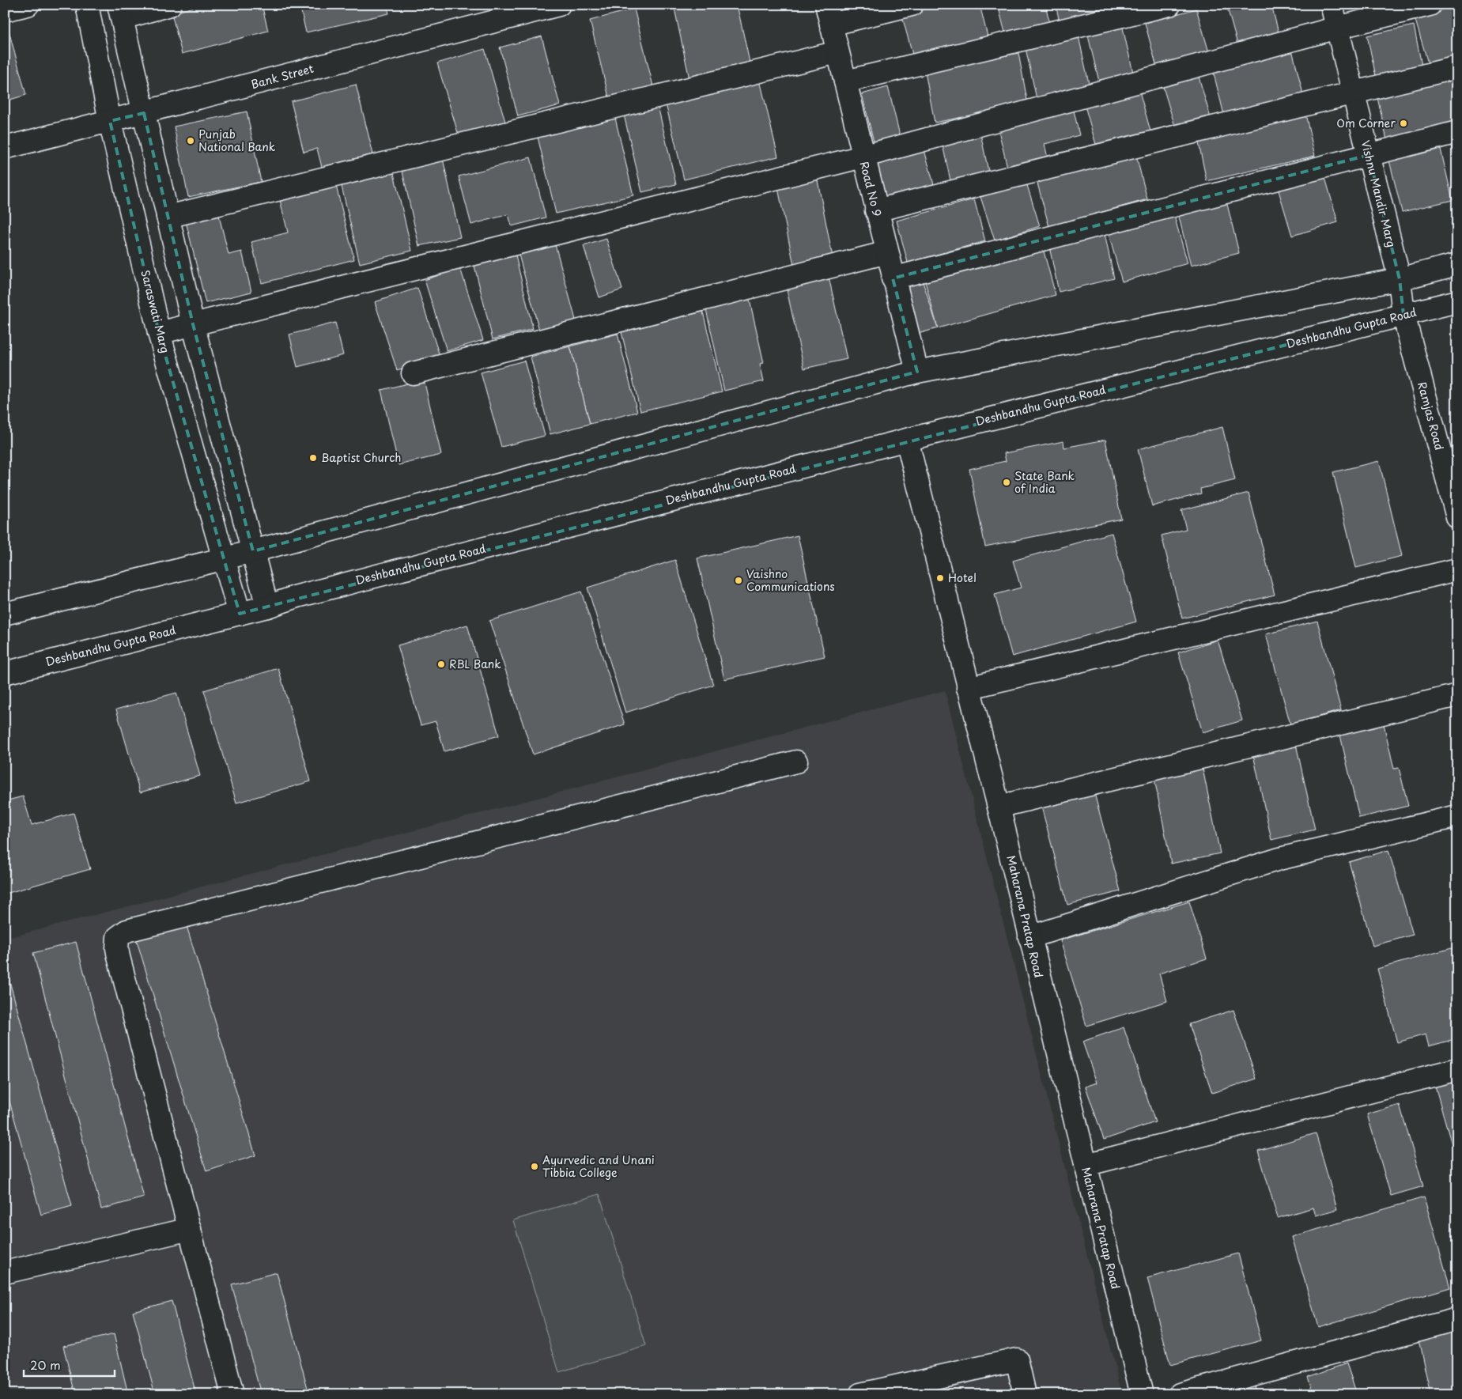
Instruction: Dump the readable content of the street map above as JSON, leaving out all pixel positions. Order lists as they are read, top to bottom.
{
  "streets": {
    "street": [
      "Bank Street",
      "Road No 9",
      "Vishnu Mandir Marg",
      "Saraswati Marg",
      "Deshbandhu Gupta Road",
      "Ramjas Road",
      "Maharana Pratap Road"
    ]
  },
  "crossings": [
    ["Bank Street", "Saraswati Marg"],
    ["Vishnu Mandir Marg", "Deshbandhu Gupta Road"],
    ["Vishnu Mandir Marg", "Ramjas Road"],
    ["Saraswati Marg", "Deshbandhu Gupta Road"],
    ["Deshbandhu Gupta Road", "Ramjas Road"],
    ["Deshbandhu Gupta Road", "Maharana Pratap Road"]
  ],
  "places": [
    "Om Corner",
    "Punjab National Bank",
    "Baptist Church",
    "State Bank of India",
    "Hotel",
    "Vaishno Communications",
    "RBL Bank",
    "Ayurvedic and Unani Tibbia College"
  ],
  "scale_bar": "20 m"
}
